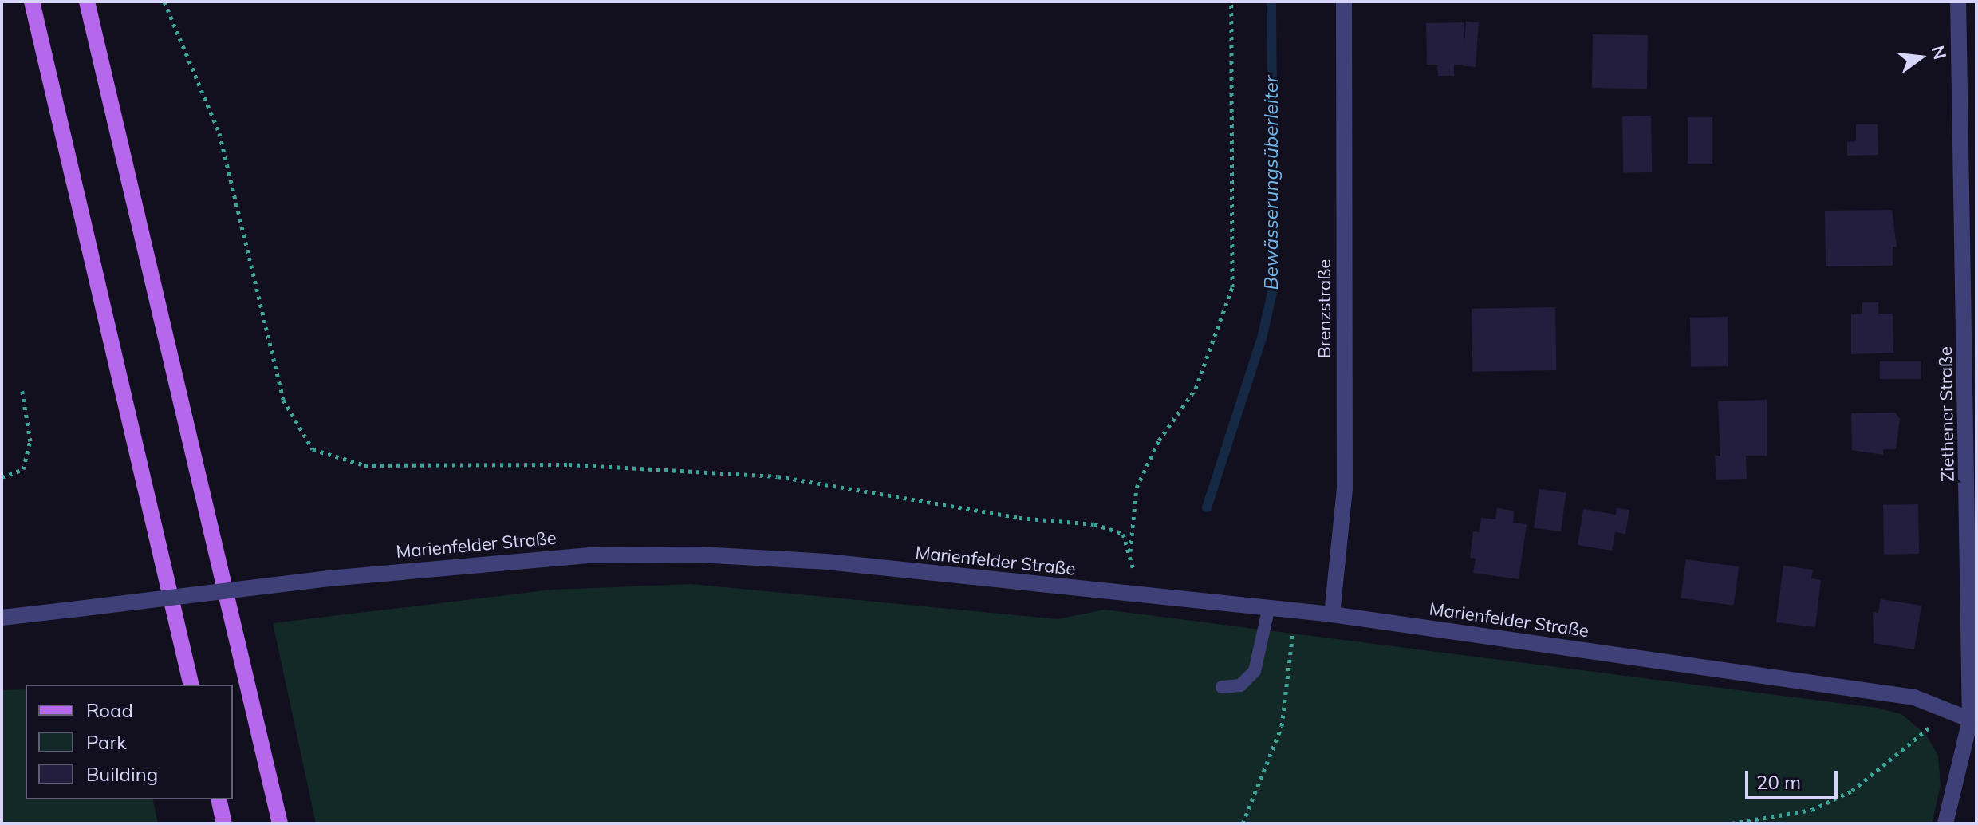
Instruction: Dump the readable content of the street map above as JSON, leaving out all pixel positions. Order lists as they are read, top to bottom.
{
  "streets": {
    "street": ["Brenzstraße", "Ziethener Straße", "Marienfelder Straße"]
  },
  "crossings": [
    ["Brenzstraße", "Marienfelder Straße"],
    ["Ziethener Straße", "Marienfelder Straße"]
  ],
  "water": ["Bewässerungsüberleiter"],
  "legend": ["Road", "Park", "Building"],
  "scale_bar": "20 m",
  "north": "right"
}
